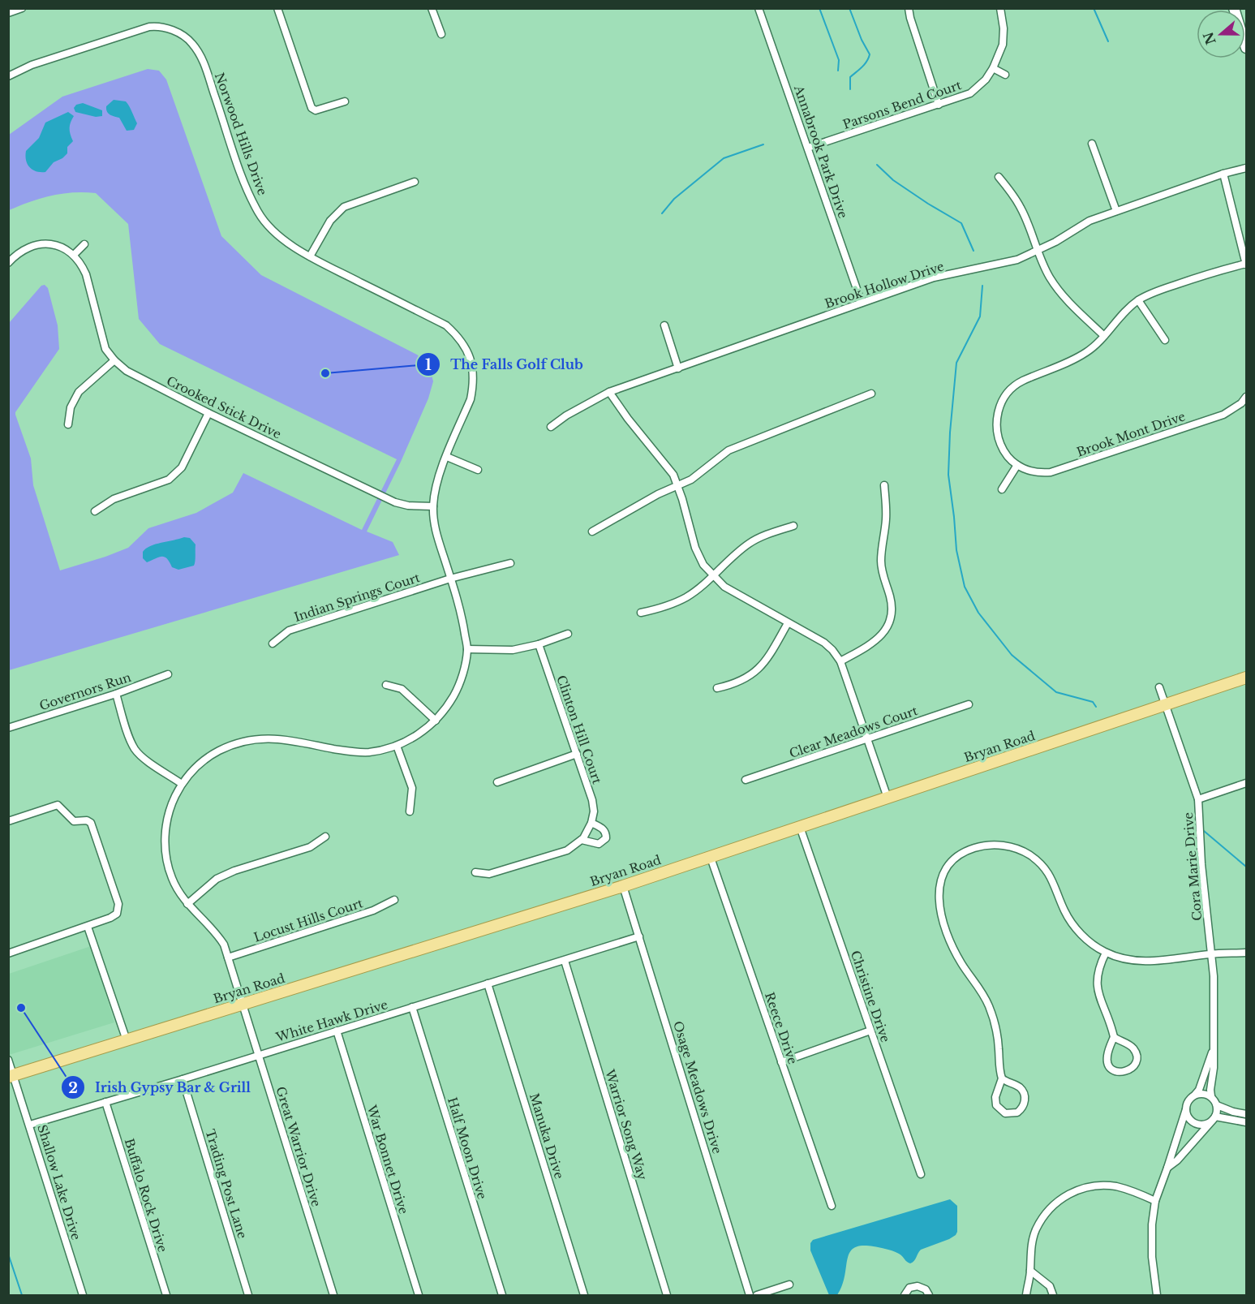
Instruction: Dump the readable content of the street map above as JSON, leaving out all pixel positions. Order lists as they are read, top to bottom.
{
  "streets": {
    "main road": ["Bryan Road"],
    "street": [
      "Parsons Bend Court",
      "Norwood Hills Drive",
      "Annabrook Park Drive",
      "Brook Hollow Drive",
      "Crooked Stick Drive",
      "Brook Mont Drive",
      "Indian Springs Court",
      "Governors Run",
      "Clinton Hill Court",
      "Clear Meadows Court",
      "Cora Marie Drive",
      "Locust Hills Court",
      "Christine Drive",
      "White Hawk Drive",
      "Reece Drive",
      "Osage Meadows Drive",
      "Warrior Song Way",
      "Manuka Drive",
      "Great Warrior Drive",
      "Half Moon Drive",
      "War Bonnet Drive",
      "Shallow Lake Drive",
      "Trading Post Lane",
      "Buffalo Rock Drive"
    ]
  },
  "crossings": [
    ["Parsons Bend Court", "Annabrook Park Drive"],
    ["Norwood Hills Drive", "Crooked Stick Drive"],
    ["Norwood Hills Drive", "Indian Springs Court"],
    ["Norwood Hills Drive", "Bryan Road"],
    ["Norwood Hills Drive", "Locust Hills Court"],
    ["Norwood Hills Drive", "Great Warrior Drive"],
    ["Annabrook Park Drive", "Brook Hollow Drive"],
    ["Bryan Road", "Cora Marie Drive"],
    ["Bryan Road", "Christine Drive"],
    ["Bryan Road", "Reece Drive"],
    ["Bryan Road", "Osage Meadows Drive"],
    ["Bryan Road", "Great Warrior Drive"],
    ["Bryan Road", "Shallow Lake Drive"],
    ["White Hawk Drive", "Osage Meadows Drive"],
    ["White Hawk Drive", "Warrior Song Way"],
    ["White Hawk Drive", "Manuka Drive"],
    ["White Hawk Drive", "Great Warrior Drive"],
    ["White Hawk Drive", "Half Moon Drive"],
    ["White Hawk Drive", "War Bonnet Drive"],
    ["White Hawk Drive", "Shallow Lake Drive"],
    ["White Hawk Drive", "Trading Post Lane"],
    ["White Hawk Drive", "Buffalo Rock Drive"]
  ],
  "places": ["The Falls Golf Club", "Irish Gypsy Bar & Grill"],
  "north": "left"
}
